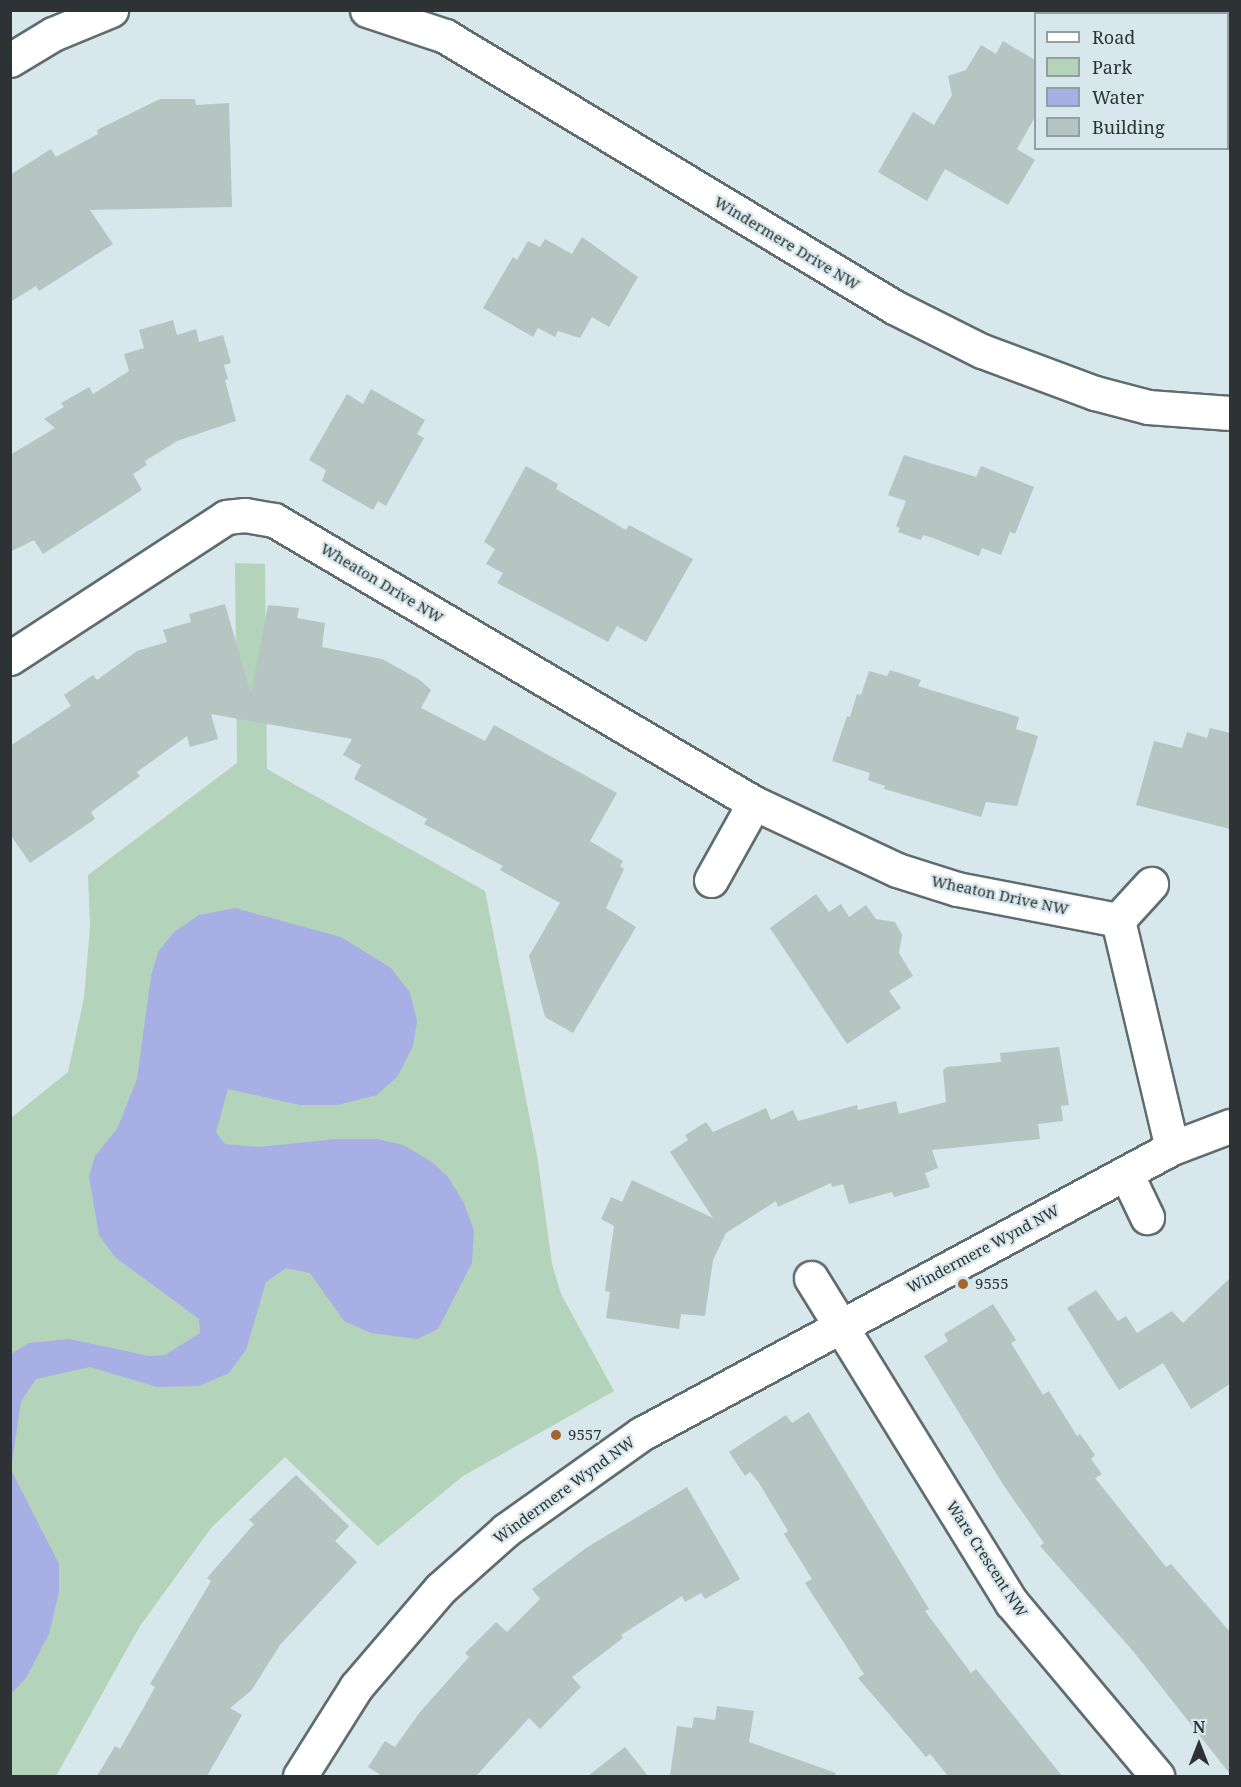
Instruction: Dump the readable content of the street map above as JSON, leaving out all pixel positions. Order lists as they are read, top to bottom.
{
  "streets": {
    "street": [
      "Windermere Drive NW",
      "Wheaton Drive NW",
      "Windermere Wynd NW",
      "Ware Crescent NW"
    ]
  },
  "crossings": [
    ["Windermere Wynd NW", "Ware Crescent NW"]
  ],
  "places": ["9555", "9557"],
  "legend": [
    "Road",
    "Park",
    "Water",
    "Building"
  ],
  "north": "top"
}
